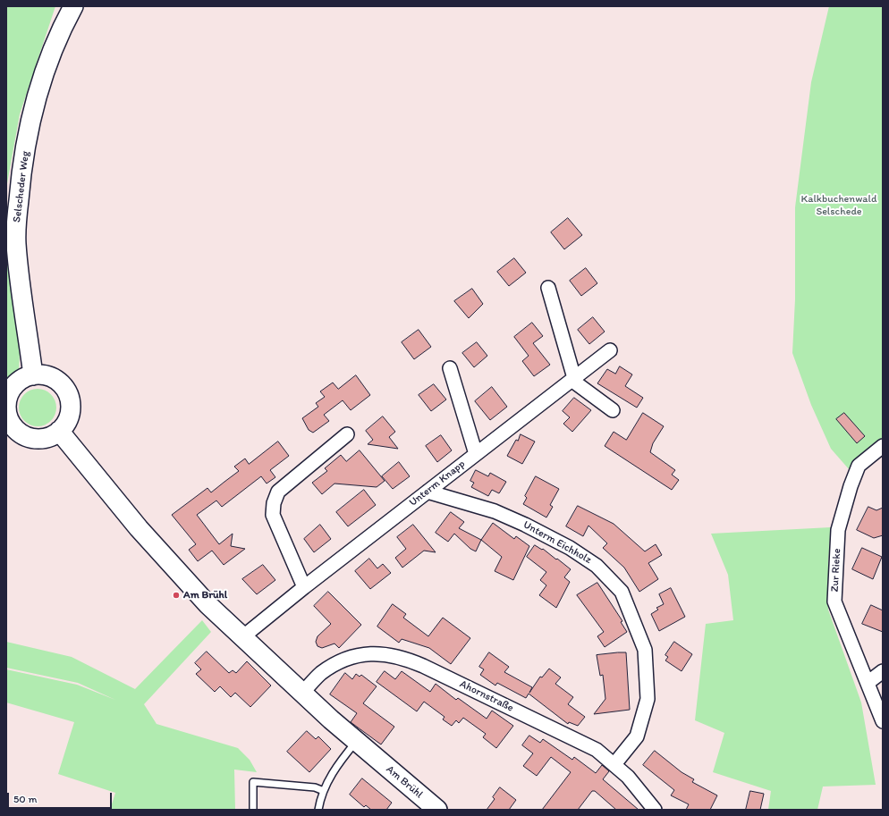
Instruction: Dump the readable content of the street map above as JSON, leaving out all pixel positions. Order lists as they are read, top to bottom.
{
  "streets": {
    "street": [
      "Selscheder Weg",
      "Unterm Knapp",
      "Unterm Eichholz",
      "Zur Rieke",
      "Ahornstraße",
      "Am Brühl"
    ]
  },
  "crossings": [
    ["Selscheder Weg", "Am Brühl"],
    ["Unterm Knapp", "Unterm Eichholz"],
    ["Unterm Knapp", "Am Brühl"],
    ["Unterm Eichholz", "Ahornstraße"],
    ["Ahornstraße", "Am Brühl"]
  ],
  "parks": ["Kalkbuchenwald Selschede"],
  "places": ["Am Brühl"],
  "scale_bar": "50 m"
}
